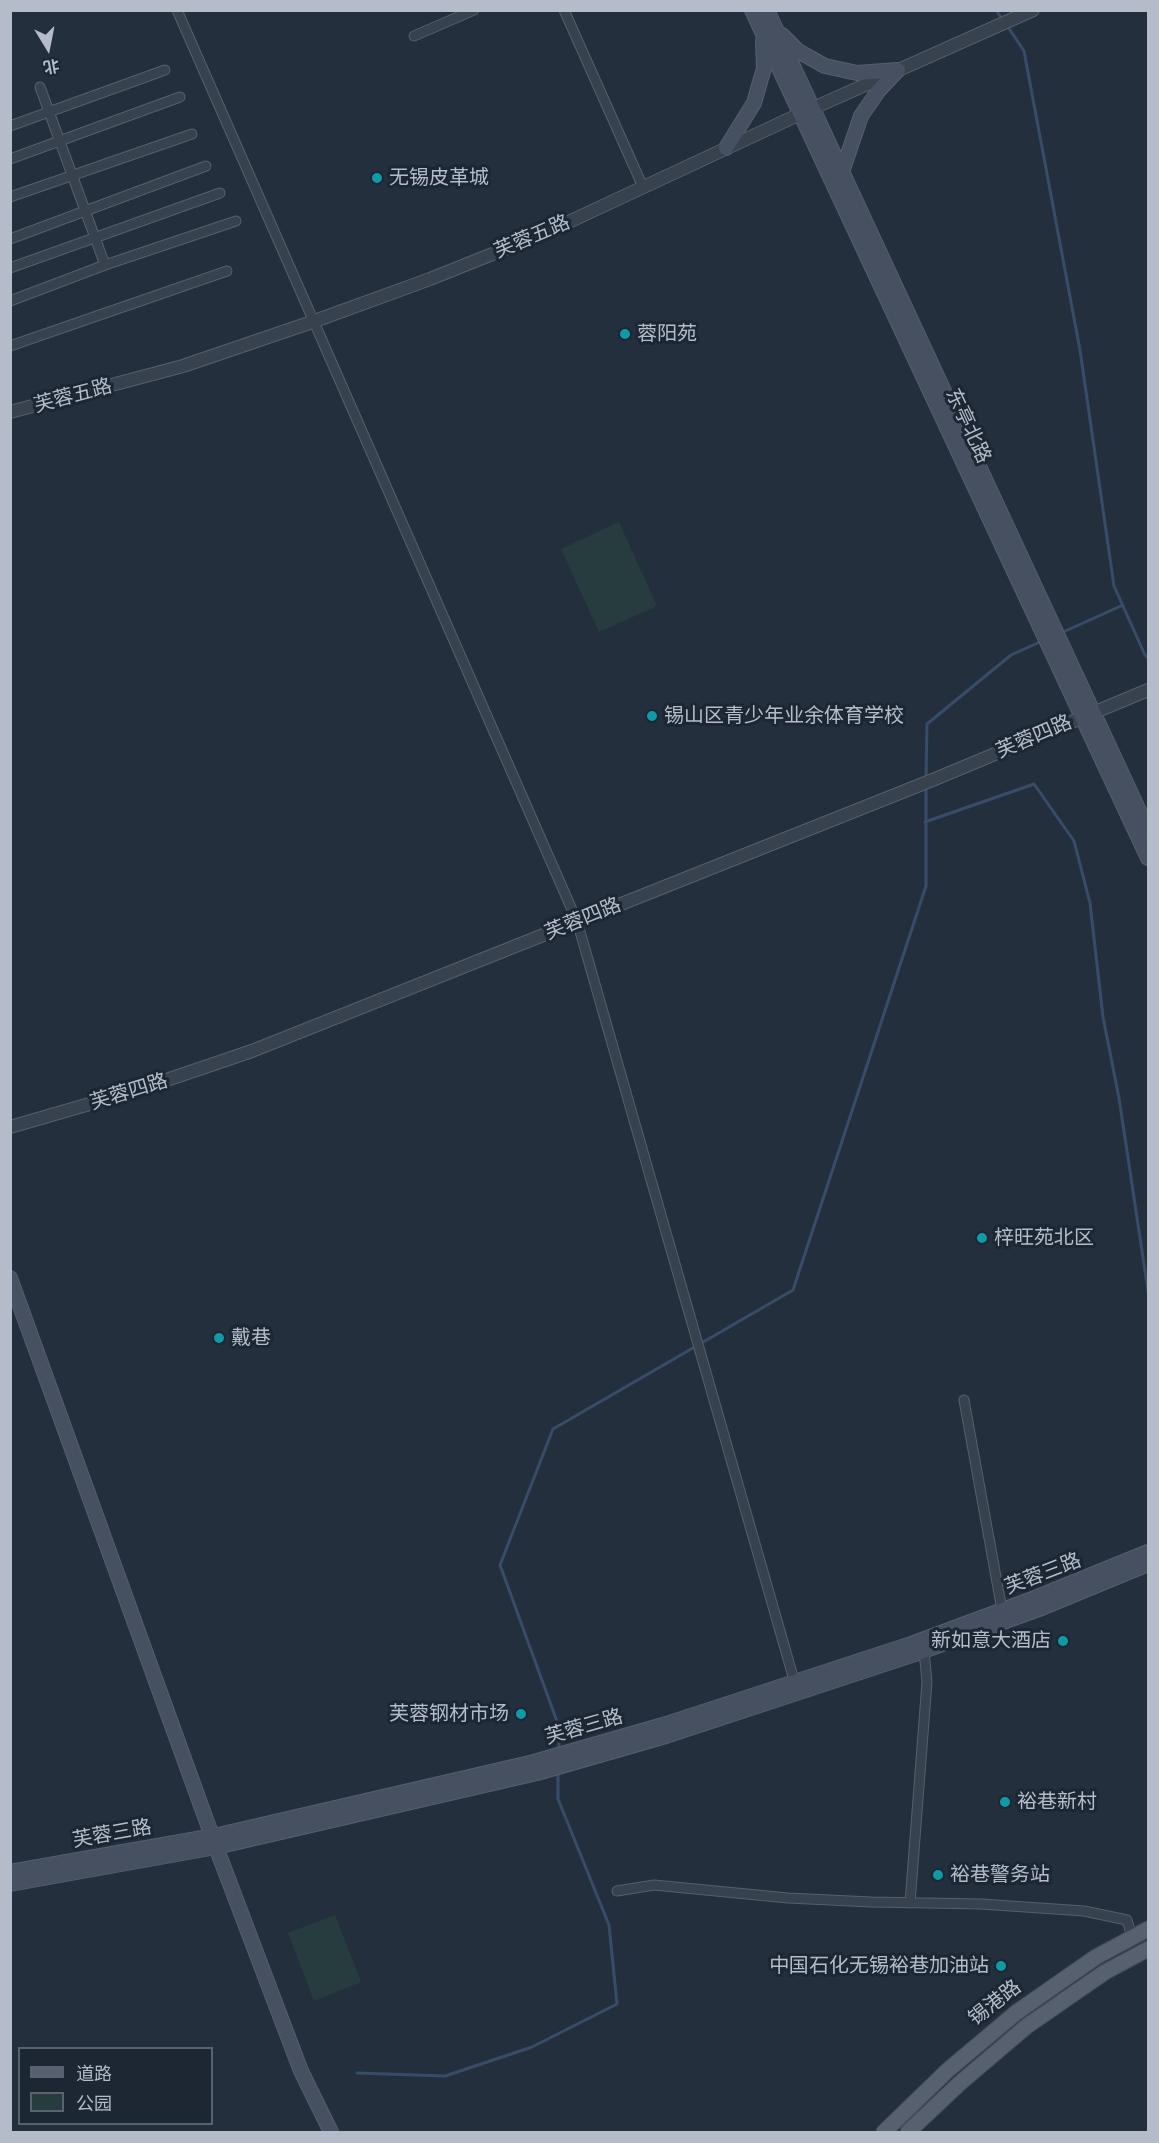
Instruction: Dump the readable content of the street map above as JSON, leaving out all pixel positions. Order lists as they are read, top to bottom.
{
  "streets": {
    "main road": ["东亭北路", "芙蓉三路", "锡港路"],
    "street": ["芙蓉五路", "芙蓉四路"]
  },
  "crossings": [
    ["芙蓉五路", "东亭北路"],
    ["东亭北路", "芙蓉四路"]
  ],
  "places": [
    "无锡皮革城",
    "蓉阳苑",
    "锡山区青少年业余体育学校",
    "梓旺苑北区",
    "戴巷",
    "新如意大酒店",
    "芙蓉钢材市场",
    "裕巷新村",
    "裕巷警务站",
    "中国石化无锡裕巷加油站"
  ],
  "legend": ["道路", "公园"],
  "north": "bottom"
}
